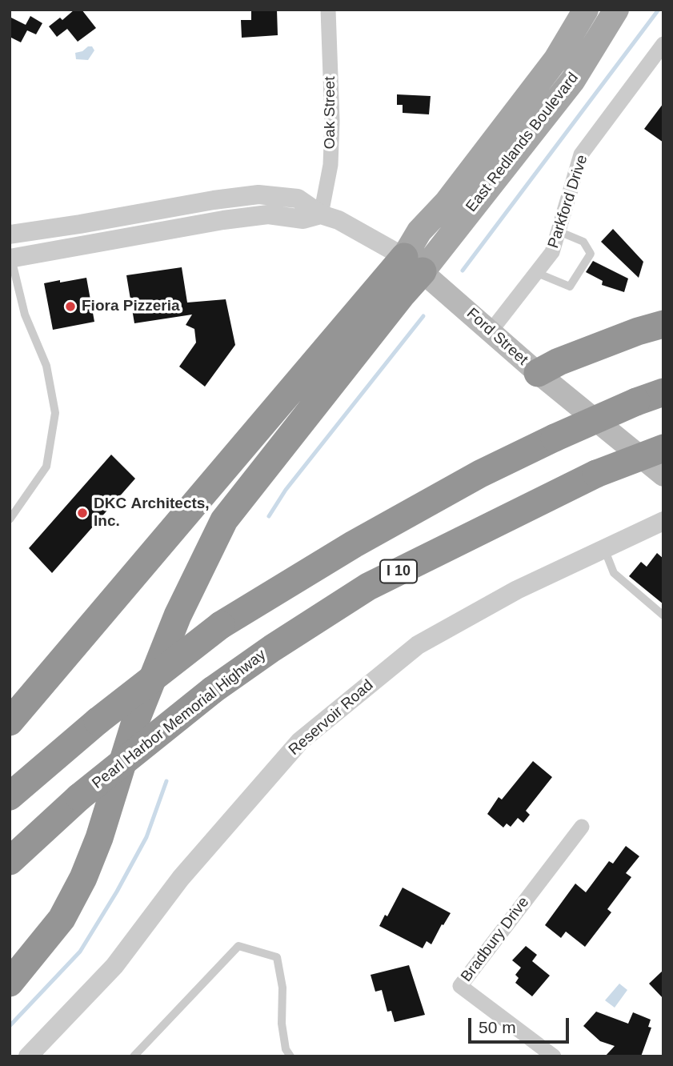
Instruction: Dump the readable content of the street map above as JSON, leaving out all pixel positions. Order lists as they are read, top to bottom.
{
  "streets": {
    "highway": ["I 10", "Pearl Harbor Memorial Highway"],
    "main road": ["East Redlands Boulevard", "Ford Street"],
    "street": [
      "Oak Street",
      "Parkford Drive",
      "Reservoir Road",
      "Bradbury Drive"
    ]
  },
  "crossings": [
    ["Oak Street", "Ford Street"],
    ["East Redlands Boulevard", "Ford Street"],
    ["Parkford Drive", "Ford Street"]
  ],
  "places": ["Fiora Pizzeria", "DKC Architects, Inc."],
  "scale_bar": "50 m"
}
